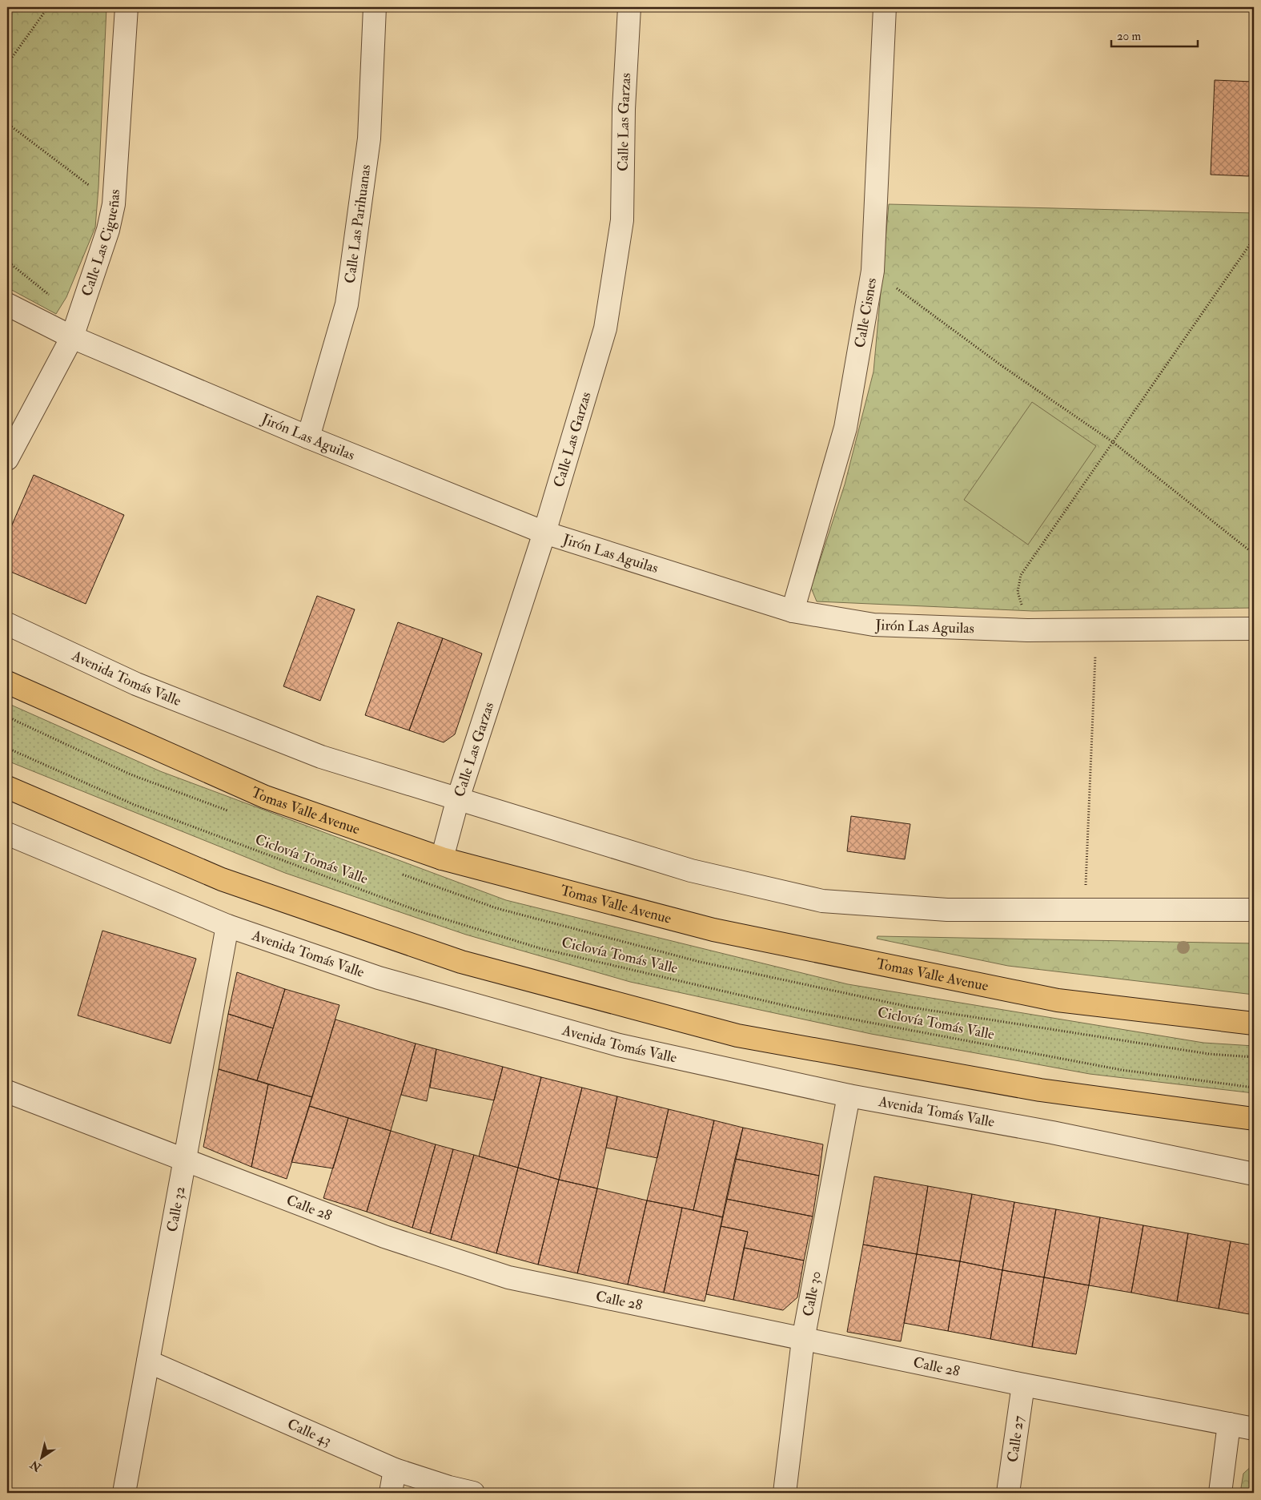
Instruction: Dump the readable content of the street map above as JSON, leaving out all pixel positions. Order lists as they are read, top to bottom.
{
  "streets": {
    "main road": ["Tomas Valle Avenue"],
    "street": [
      "Calle Las Garzas",
      "Calle Las Parihuanas",
      "Calle Las Cigueñas",
      "Calle Cisnes",
      "Jirón Las Aguilas",
      "Avenida Tomás Valle",
      "Calle 28",
      "Calle 32",
      "Calle 30",
      "Calle 43",
      "Calle 27"
    ],
    "path": ["Ciclovía Tomás Valle"]
  },
  "crossings": [
    ["Calle Las Garzas", "Jirón Las Aguilas"],
    ["Calle Las Garzas", "Avenida Tomás Valle"],
    ["Calle Las Garzas", "Tomas Valle Avenue"],
    ["Calle Las Parihuanas", "Jirón Las Aguilas"],
    ["Calle Las Cigueñas", "Jirón Las Aguilas"],
    ["Calle Cisnes", "Jirón Las Aguilas"],
    ["Avenida Tomás Valle", "Calle 32"],
    ["Avenida Tomás Valle", "Calle 30"],
    ["Calle 28", "Calle 32"],
    ["Calle 28", "Calle 30"],
    ["Calle 28", "Calle 27"],
    ["Calle 32", "Calle 43"]
  ],
  "scale_bar": "20 m",
  "north": "bottom left"
}
